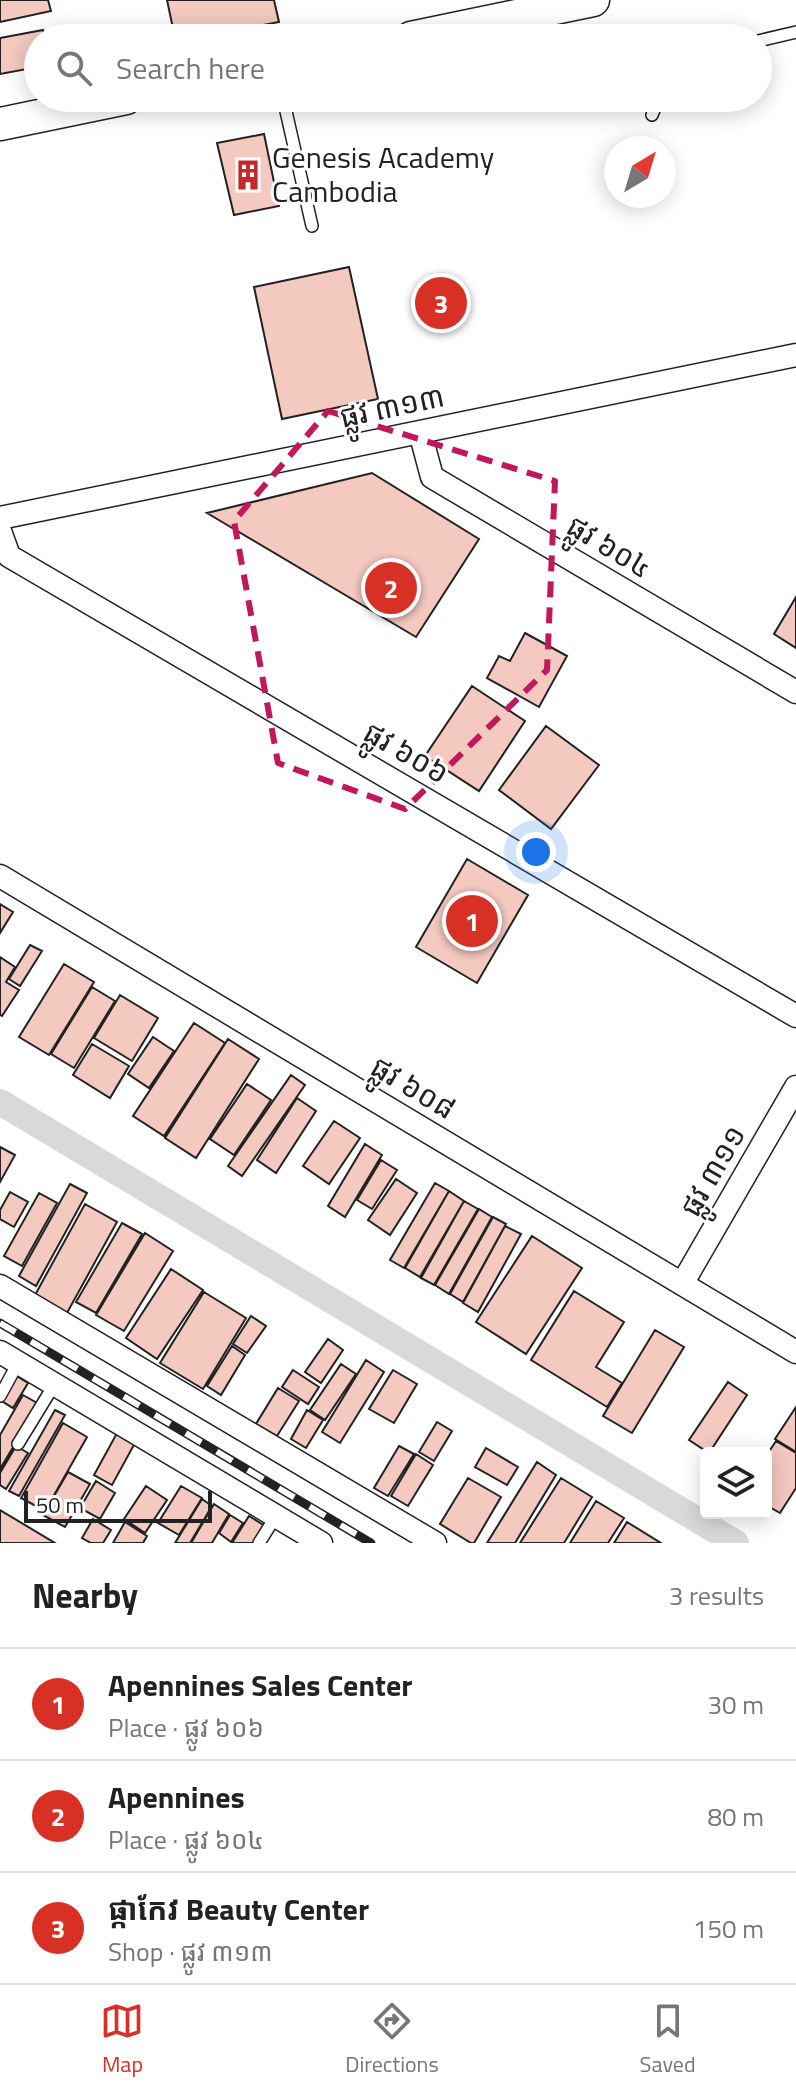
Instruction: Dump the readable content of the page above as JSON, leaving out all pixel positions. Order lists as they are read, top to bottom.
{
  "streets": {
    "street": [
      "ផ្លូវ ៣១៣",
      "ផ្លូវ ៦០៤",
      "ផ្លូវ ៦០៦",
      "ផ្លូវ ៦០៨",
      "ផ្លូវ ៣១១"
    ]
  },
  "crossings": [
    ["ផ្លូវ ៣១៣", "ផ្លូវ ៦០៤"],
    ["ផ្លូវ ៦០៨", "ផ្លូវ ៣១១"]
  ],
  "places": {
    "building": ["Genesis Academy Cambodia"]
  },
  "scale_bar": "50 m",
  "north": "top right",
  "page": {
    "search": "Search here",
    "pins": ["3", "2", "1"],
    "scale": "50 m",
    "heading": ["Nearby", "3 results"],
    "list": [
      {
        "mark": "1",
        "name": "Apennines Sales Center",
        "note": "Place · ផ្លូវ ៦០៦",
        "value": "30 m"
      },
      {
        "mark": "2",
        "name": "Apennines",
        "note": "Place · ផ្លូវ ៦០៤",
        "value": "80 m"
      },
      {
        "mark": "3",
        "name": "ផ្កាកែវ Beauty Center",
        "note": "Shop · ផ្លូវ ៣១៣",
        "value": "150 m"
      }
    ],
    "nav": ["Map", "Directions", "Saved"]
  }
}
